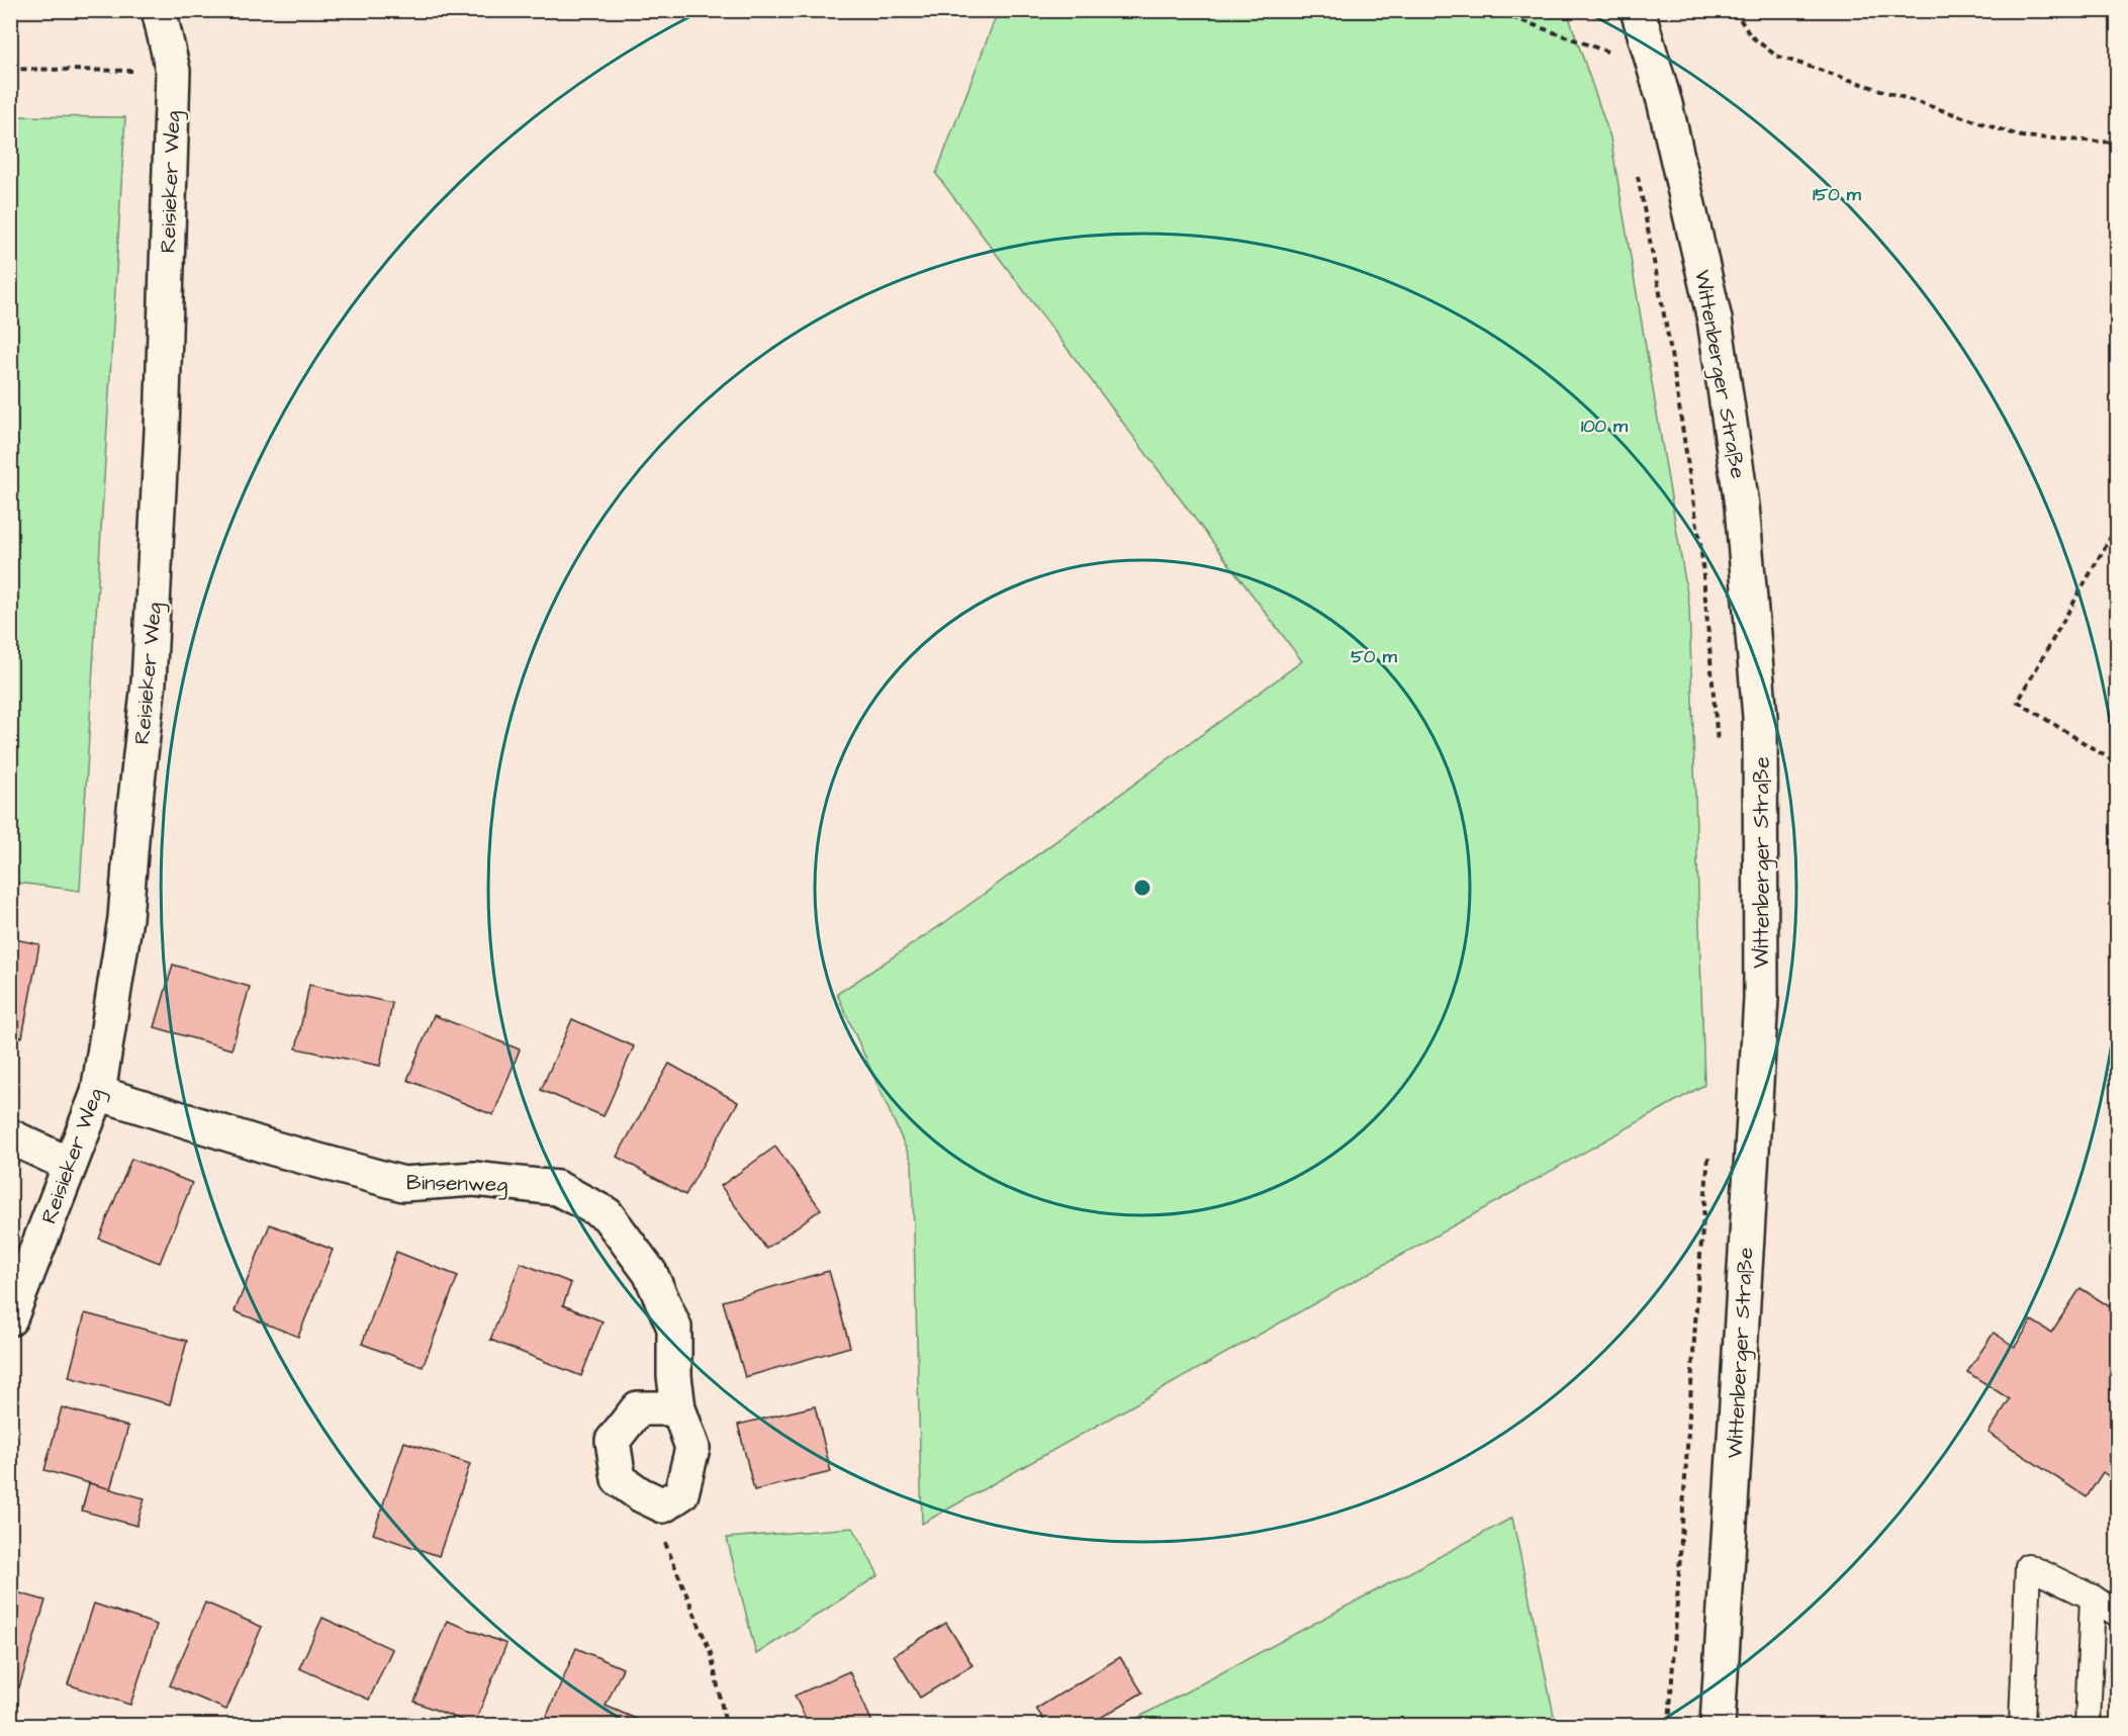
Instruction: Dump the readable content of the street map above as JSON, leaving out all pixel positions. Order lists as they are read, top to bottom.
{
  "streets": {
    "street": ["Reisieker Weg", "Wittenberger Straße", "Binsenweg"]
  },
  "crossings": [
    ["Reisieker Weg", "Binsenweg"]
  ],
  "rings": ["150 m", "100 m", "50 m"]
}
